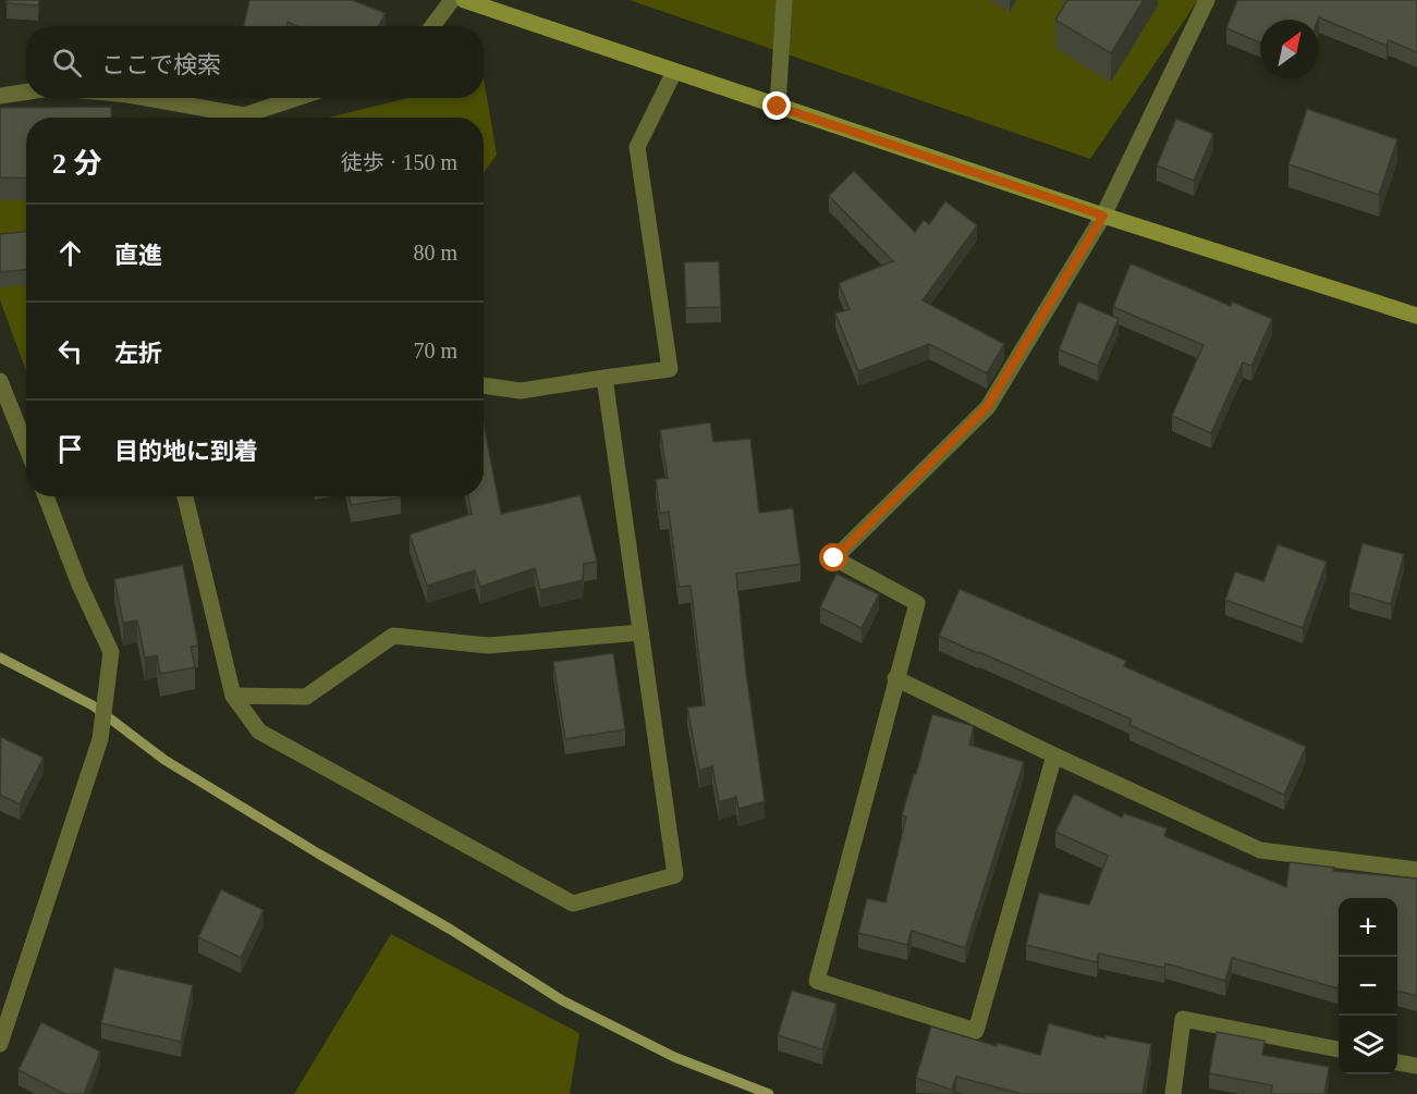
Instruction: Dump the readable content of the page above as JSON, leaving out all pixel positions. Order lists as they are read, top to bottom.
{
  "north": "top right",
  "page": {
    "search": "ここで検索",
    "heading": ["2 分", "徒歩 · 150 m"],
    "list": [
      ["直進", "80 m"],
      ["左折", "70 m"],
      "目的地に到着"
    ],
    "map_buttons": ["+", "−"]
  }
}
